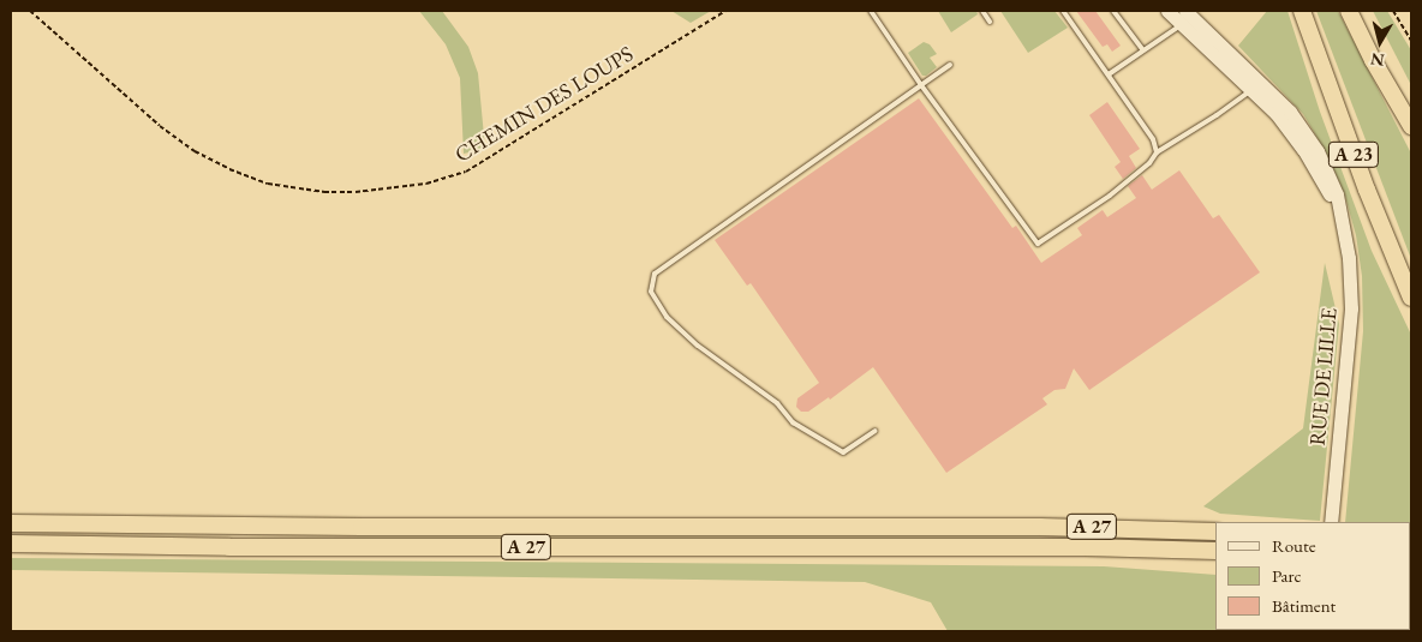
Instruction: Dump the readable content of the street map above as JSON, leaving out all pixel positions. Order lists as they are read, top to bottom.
{
  "streets": {
    "highway": ["A 23", "A 27"],
    "main road": ["RUE DE LILLE"],
    "path": ["CHEMIN DES LOUPS"]
  },
  "legend": ["Route", "Parc", "Bâtiment"],
  "north": "bottom"
}
